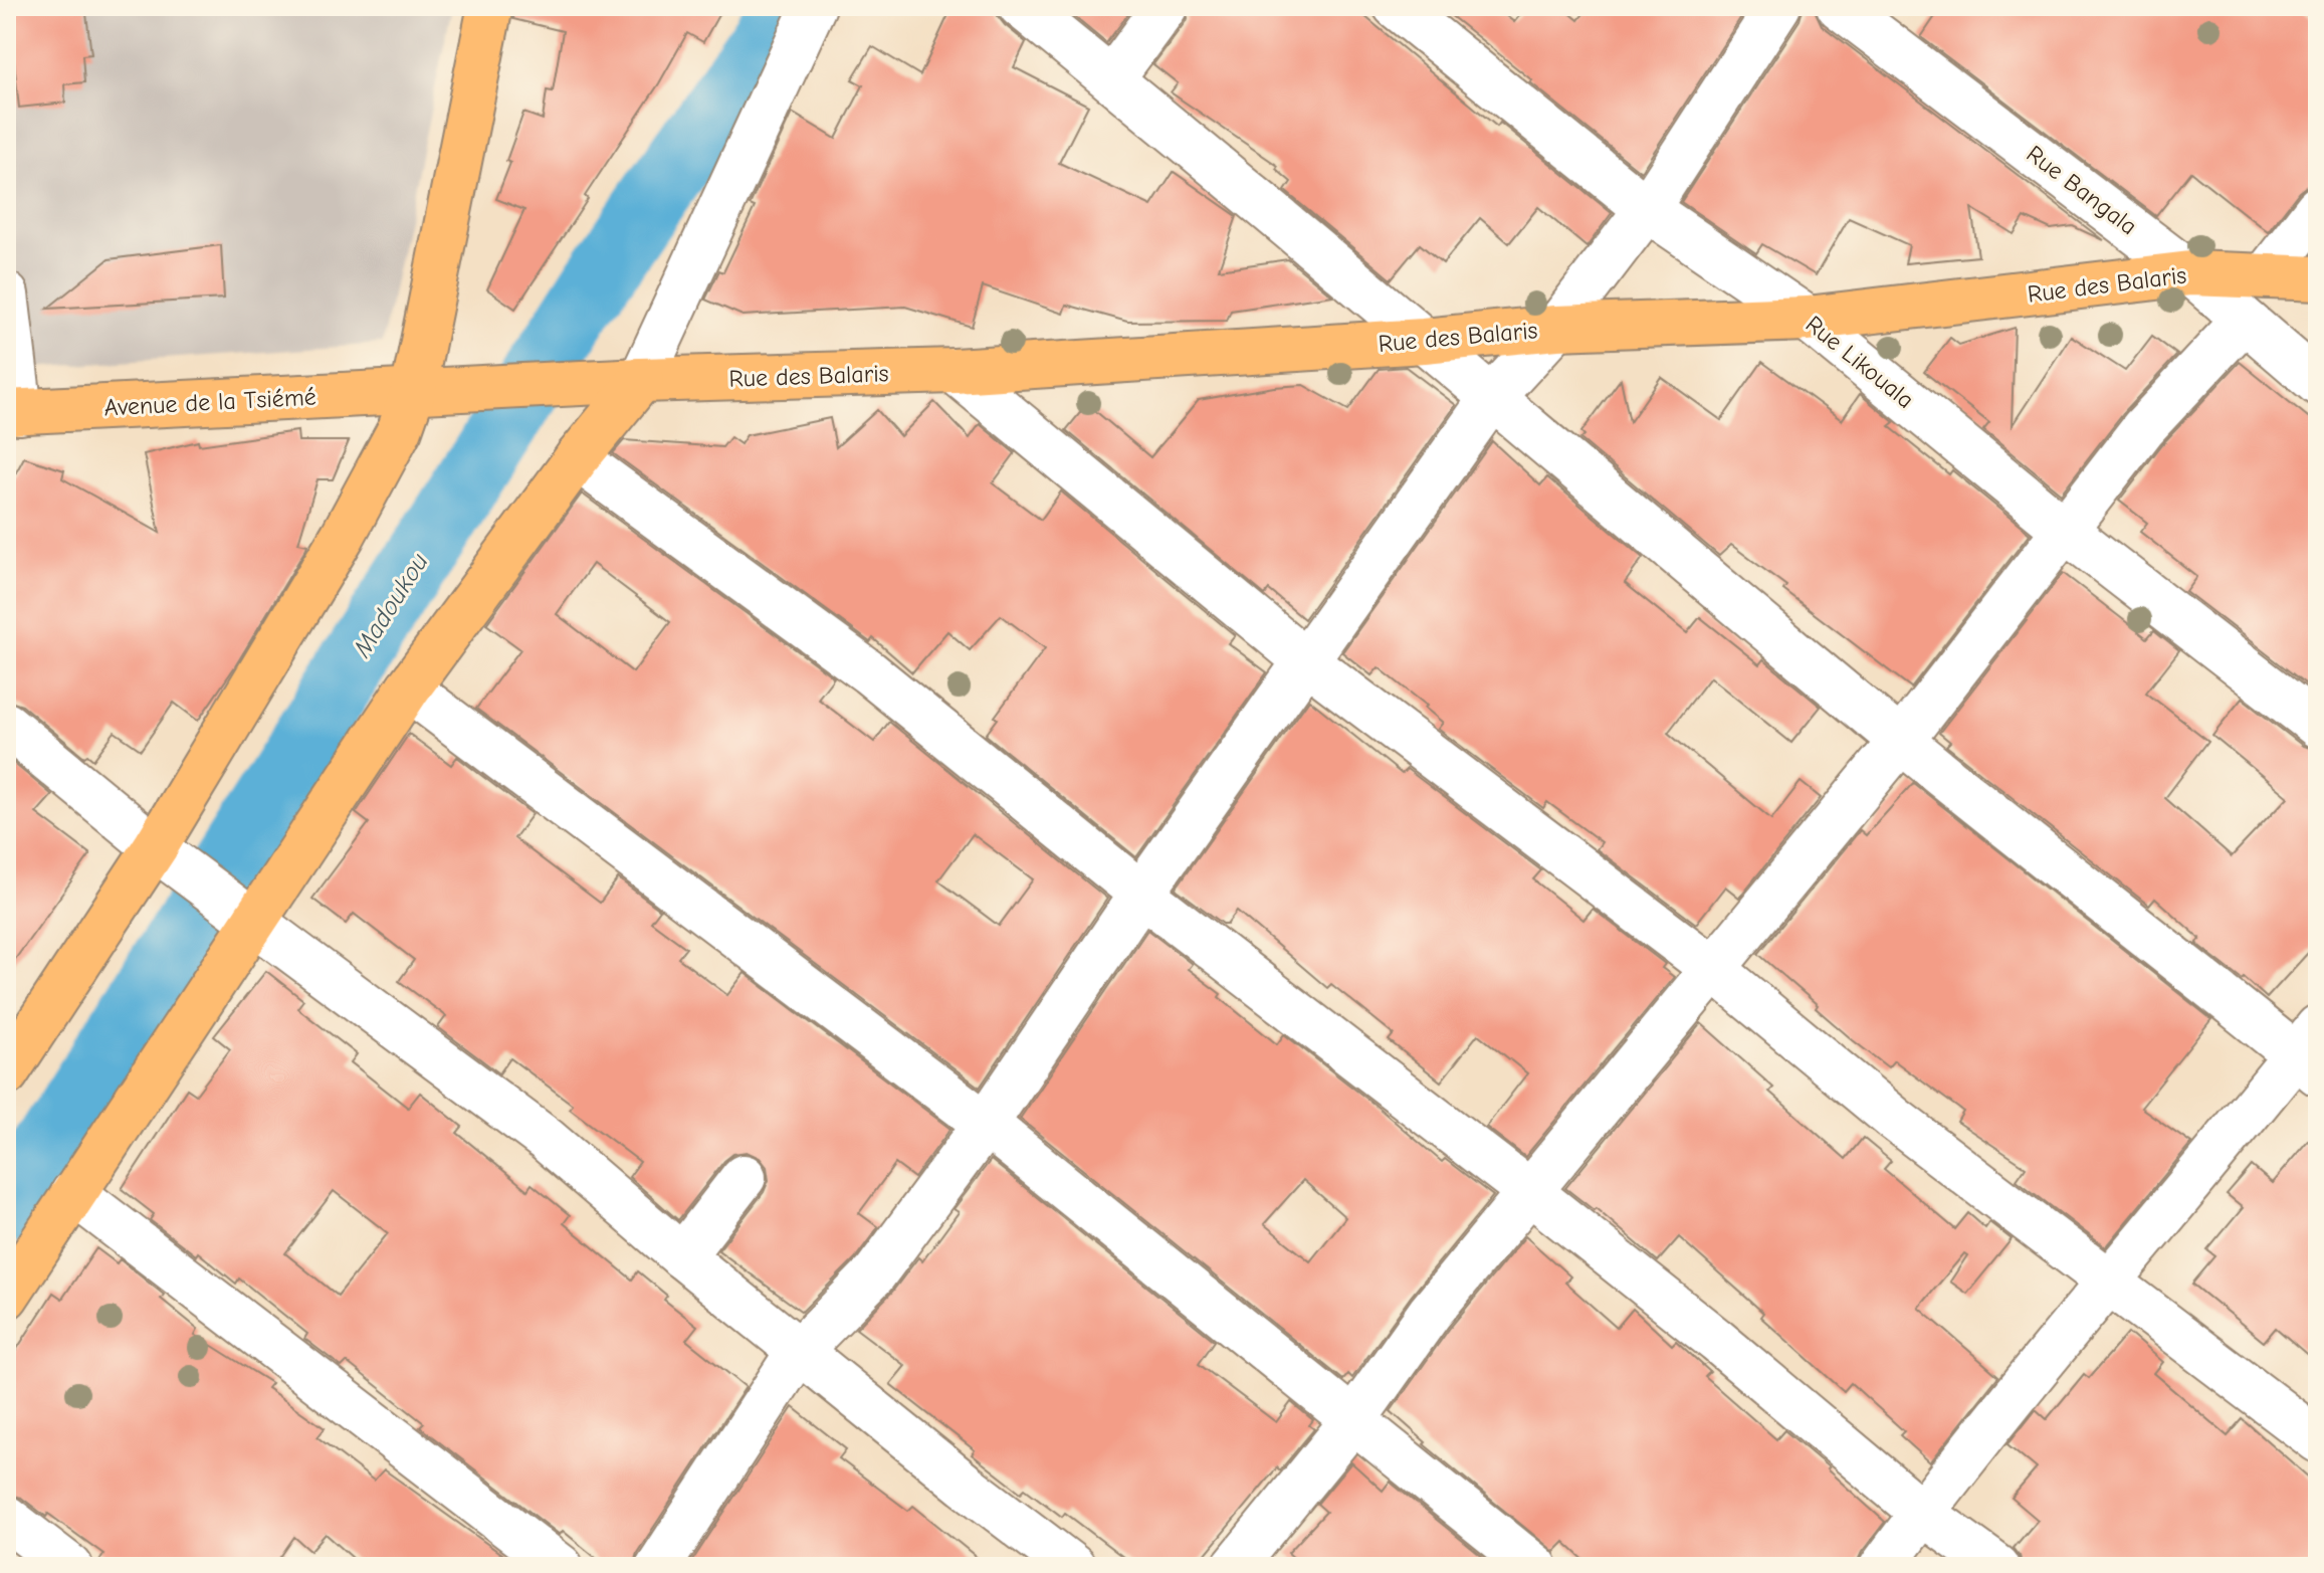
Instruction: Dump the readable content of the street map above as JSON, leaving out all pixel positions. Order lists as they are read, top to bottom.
{
  "streets": {
    "main road": ["Rue des Balaris", "Avenue de la Tsiémé"],
    "street": ["Rue Bangala", "Rue Likouala"]
  },
  "crossings": [
    ["Rue Bangala", "Rue des Balaris"],
    ["Rue des Balaris", "Rue Likouala"],
    ["Rue des Balaris", "Avenue de la Tsiémé"]
  ],
  "water": ["Madoukou"]
}
